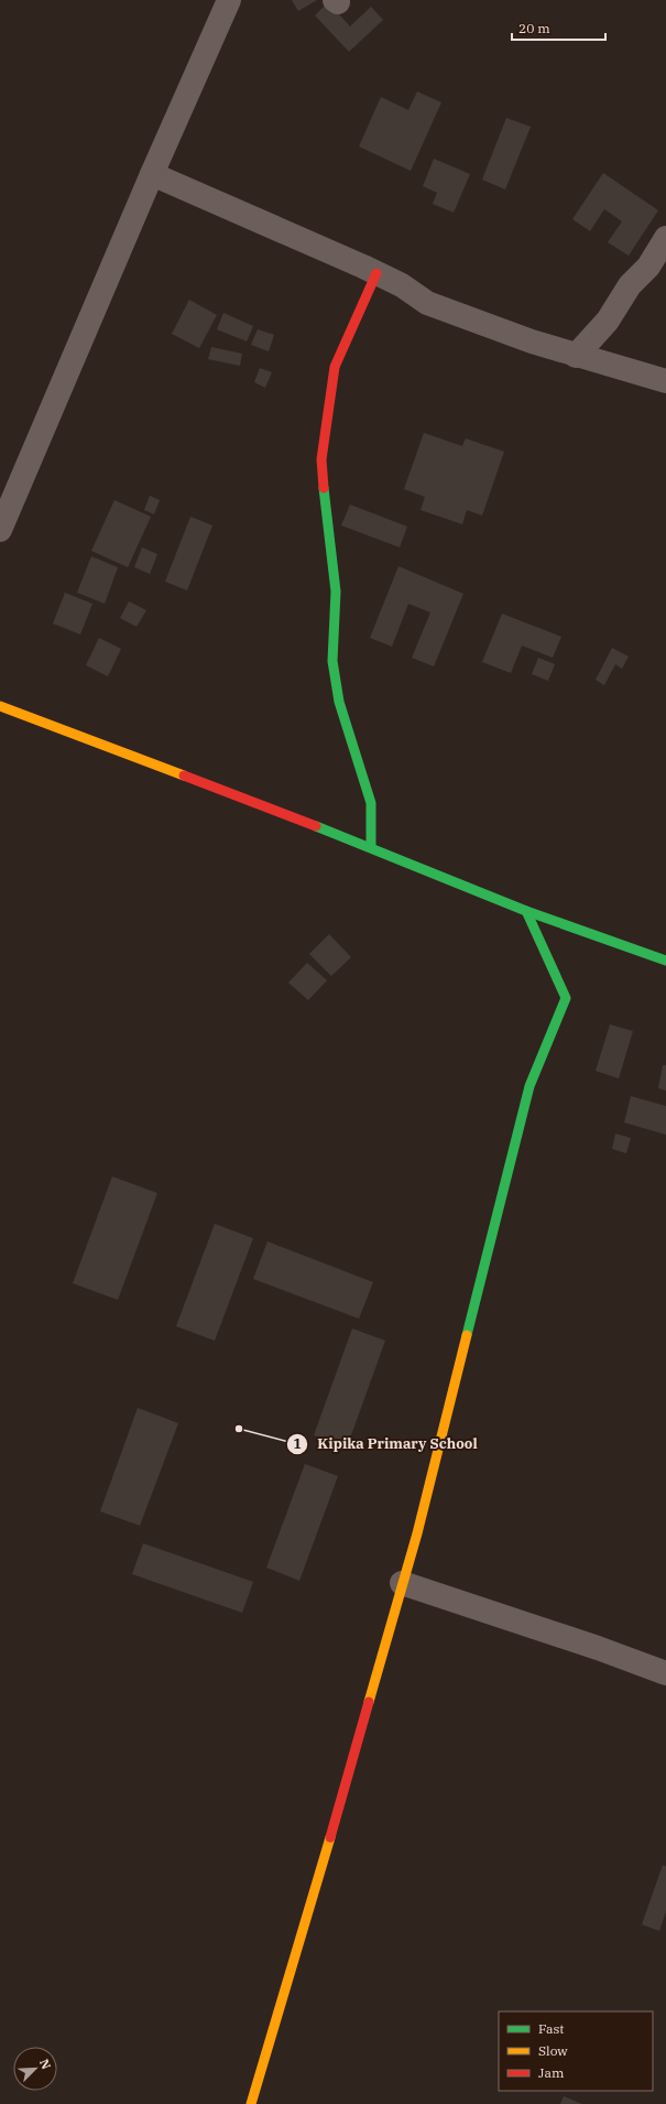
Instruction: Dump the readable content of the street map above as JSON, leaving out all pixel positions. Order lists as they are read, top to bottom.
{
  "places": ["Kipika Primary School"],
  "legend": ["Fast", "Slow", "Jam"],
  "scale_bar": "20 m",
  "north": "top right"
}
